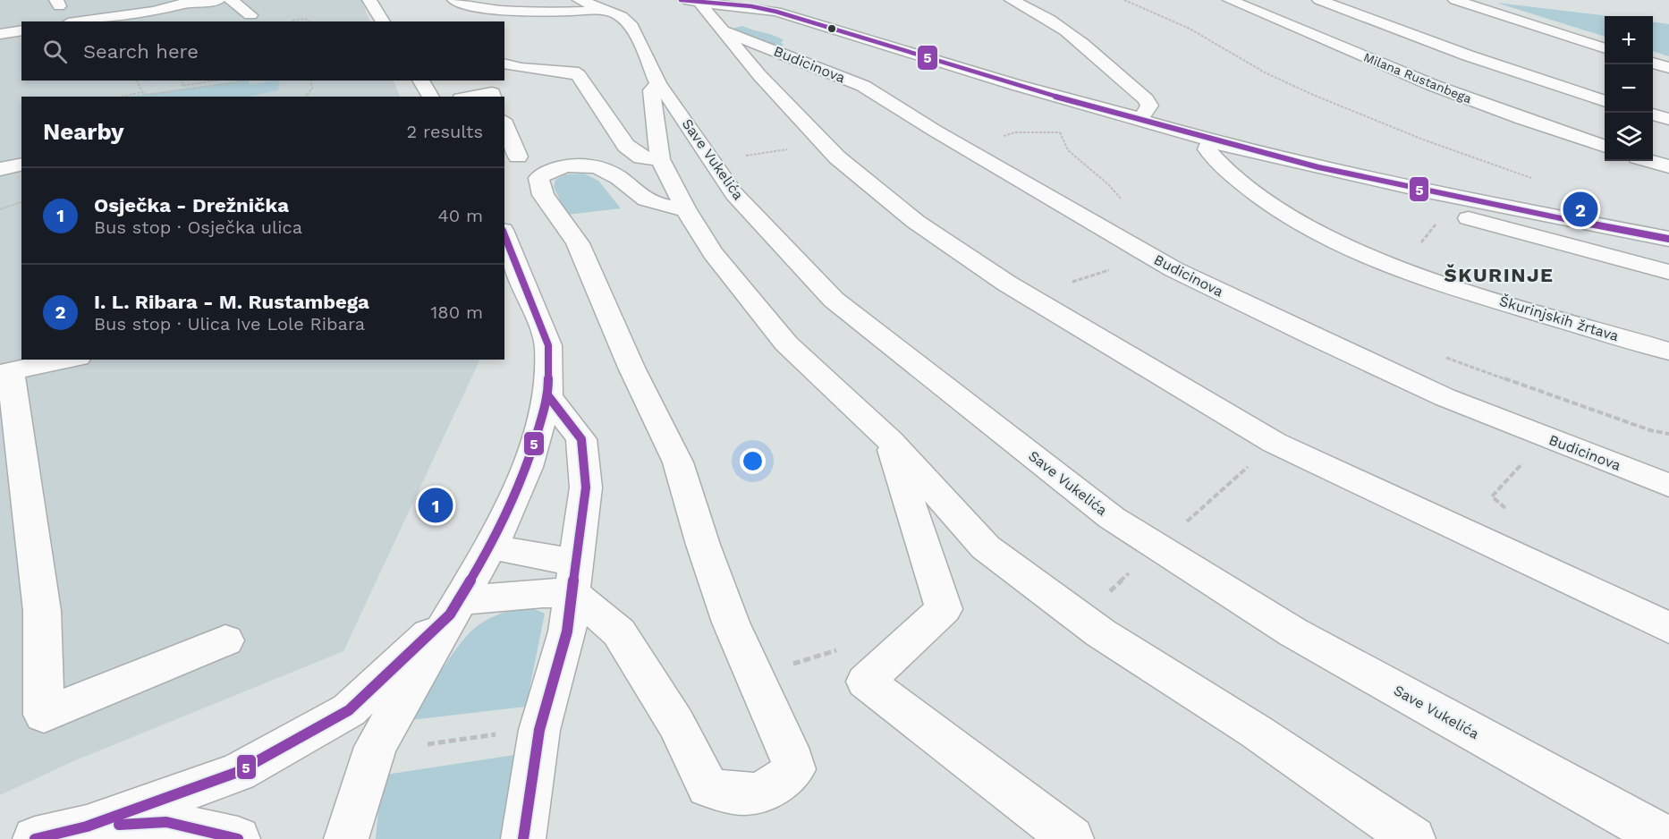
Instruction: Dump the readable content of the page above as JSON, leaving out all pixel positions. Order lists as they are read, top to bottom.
{
  "streets": {
    "street": [
      "Budicinova",
      "Milana Rustanbega",
      "Save Vukelića",
      "Škurinjskih žrtava"
    ]
  },
  "districts": ["ŠKURINJE"],
  "lines": ["transit line 5"],
  "page": {
    "map_buttons": ["+", "−"],
    "search": "Search here",
    "heading": ["Nearby", "2 results"],
    "list": [
      {
        "mark": "1",
        "name": "Osječka - Drežnička",
        "note": "Bus stop · Osječka ulica",
        "value": "40 m"
      },
      {
        "mark": "2",
        "name": "I. L. Ribara - M. Rustambega",
        "note": "Bus stop · Ulica Ive Lole Ribara",
        "value": "180 m"
      }
    ],
    "pins": ["2", "1"]
  }
}
